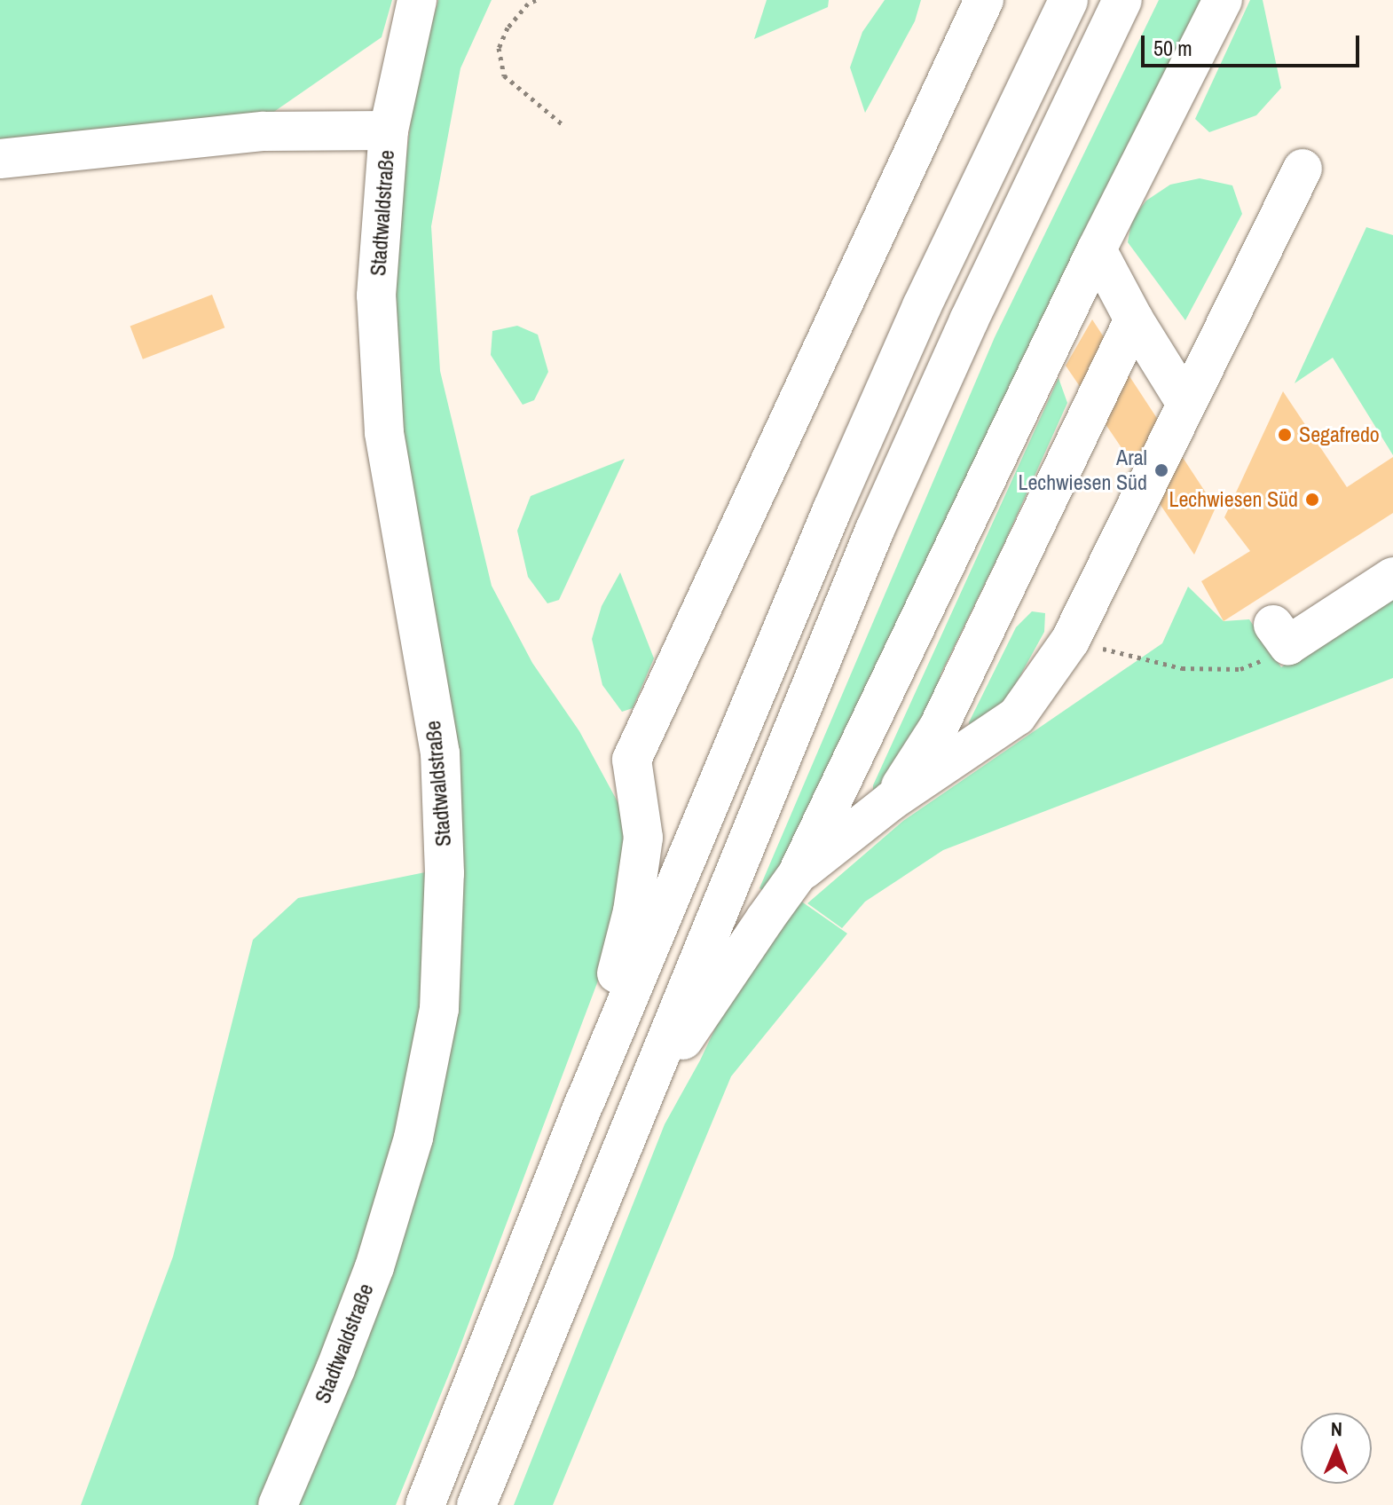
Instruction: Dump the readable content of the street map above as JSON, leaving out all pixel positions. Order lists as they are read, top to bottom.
{
  "streets": {
    "main road": ["Stadtwaldstraße"]
  },
  "places": ["Segafredo", "Aral Lechwiesen Süd", "Lechwiesen Süd"],
  "scale_bar": "50 m",
  "north": "top"
}
